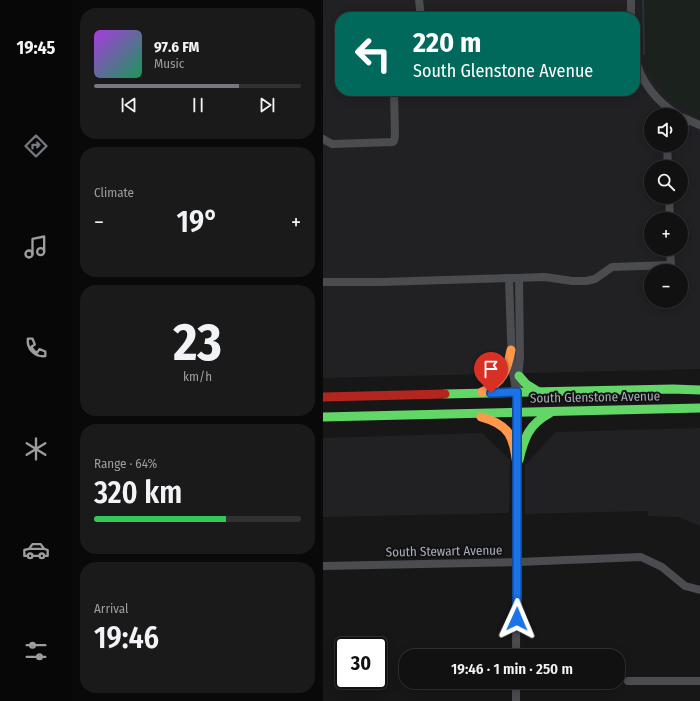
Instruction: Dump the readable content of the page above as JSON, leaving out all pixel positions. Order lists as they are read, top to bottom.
{
  "streets": {
    "main road": ["South Glenstone Avenue"],
    "street": ["South Stewart Avenue"]
  },
  "page": {
    "tabs": "19:45",
    "turn": ["220 m", "South Glenstone Avenue"],
    "song": ["97.6 FM", "Music"],
    "map_buttons": ["+", "−"],
    "tile": [
      "Climate",
      ["23", "km/h"],
      ["Range · 64%", "320 km"],
      ["Arrival", "19:46"]
    ],
    "heat": ["−", "19°", "+"],
    "limit": "30",
    "trip": "19:46 · 1 min · 250 m"
  }
}
